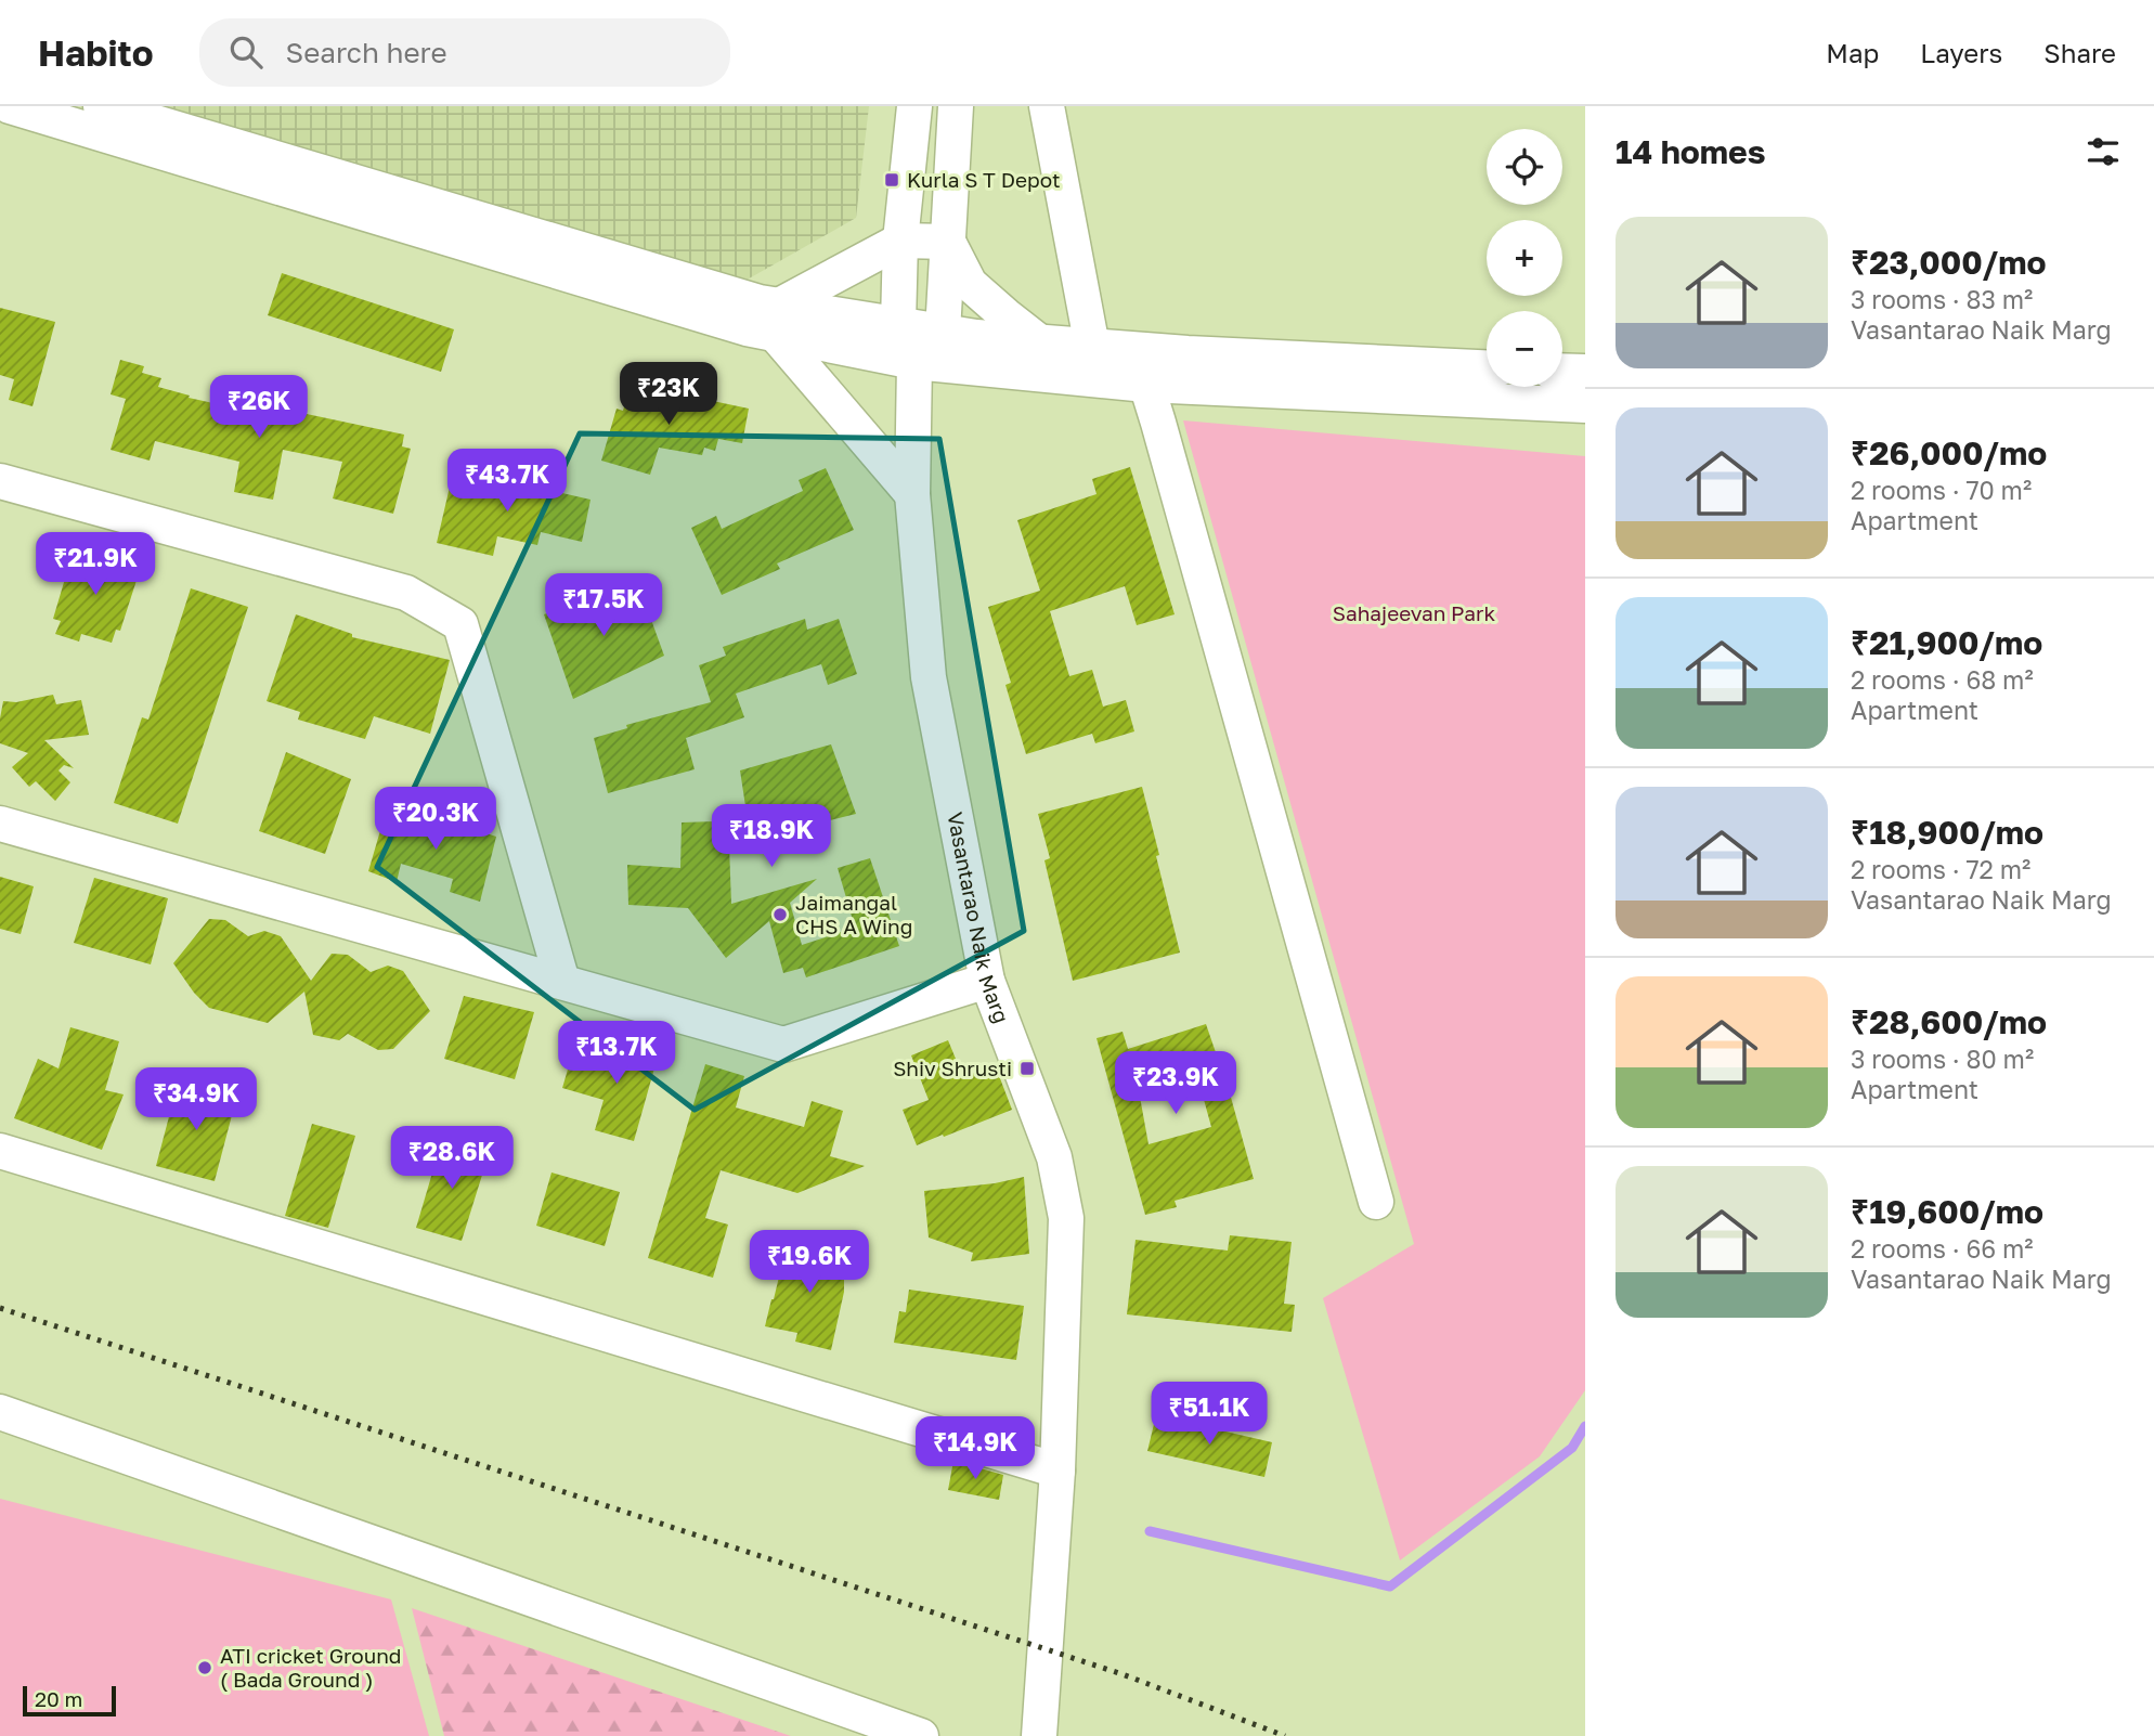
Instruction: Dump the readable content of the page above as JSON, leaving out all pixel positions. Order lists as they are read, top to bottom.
{
  "streets": {
    "street": ["Vasantarao Naik Marg"]
  },
  "parks": ["Sahajeevan Park"],
  "places": {
    "transit": ["Kurla S T Depot", "Shiv Shrusti"],
    "other": ["Jaimangal CHS A Wing", "ATI cricket Ground ( Bada Ground )"]
  },
  "scale_bar": "20 m",
  "page": {
    "header": "Habito",
    "search": "Search here",
    "nav": ["Map", "Layers", "Share"],
    "heading": "14 homes",
    "map_buttons": ["+", "−"],
    "list": [
      {
        "name": "₹23,000/mo",
        "note": "3 rooms · 83 m² · Vasantarao Naik Marg"
      },
      {
        "name": "₹26,000/mo",
        "note": "2 rooms · 70 m² · Apartment"
      },
      {
        "name": "₹21,900/mo",
        "note": "2 rooms · 68 m² · Apartment"
      },
      {
        "name": "₹18,900/mo",
        "note": "2 rooms · 72 m² · Vasantarao Naik Marg"
      },
      {
        "name": "₹28,600/mo",
        "note": "3 rooms · 80 m² · Apartment"
      },
      {
        "name": "₹19,600/mo",
        "note": "2 rooms · 66 m² · Vasantarao Naik Marg"
      }
    ],
    "price": [
      "₹23K",
      "₹26K",
      "₹43.7K",
      "₹21.9K",
      "₹17.5K",
      "₹20.3K",
      "₹18.9K",
      "₹13.7K",
      "₹23.9K",
      "₹34.9K",
      "₹28.6K",
      "₹19.6K",
      "₹51.1K",
      "₹14.9K"
    ],
    "scale": "20 m"
  }
}
